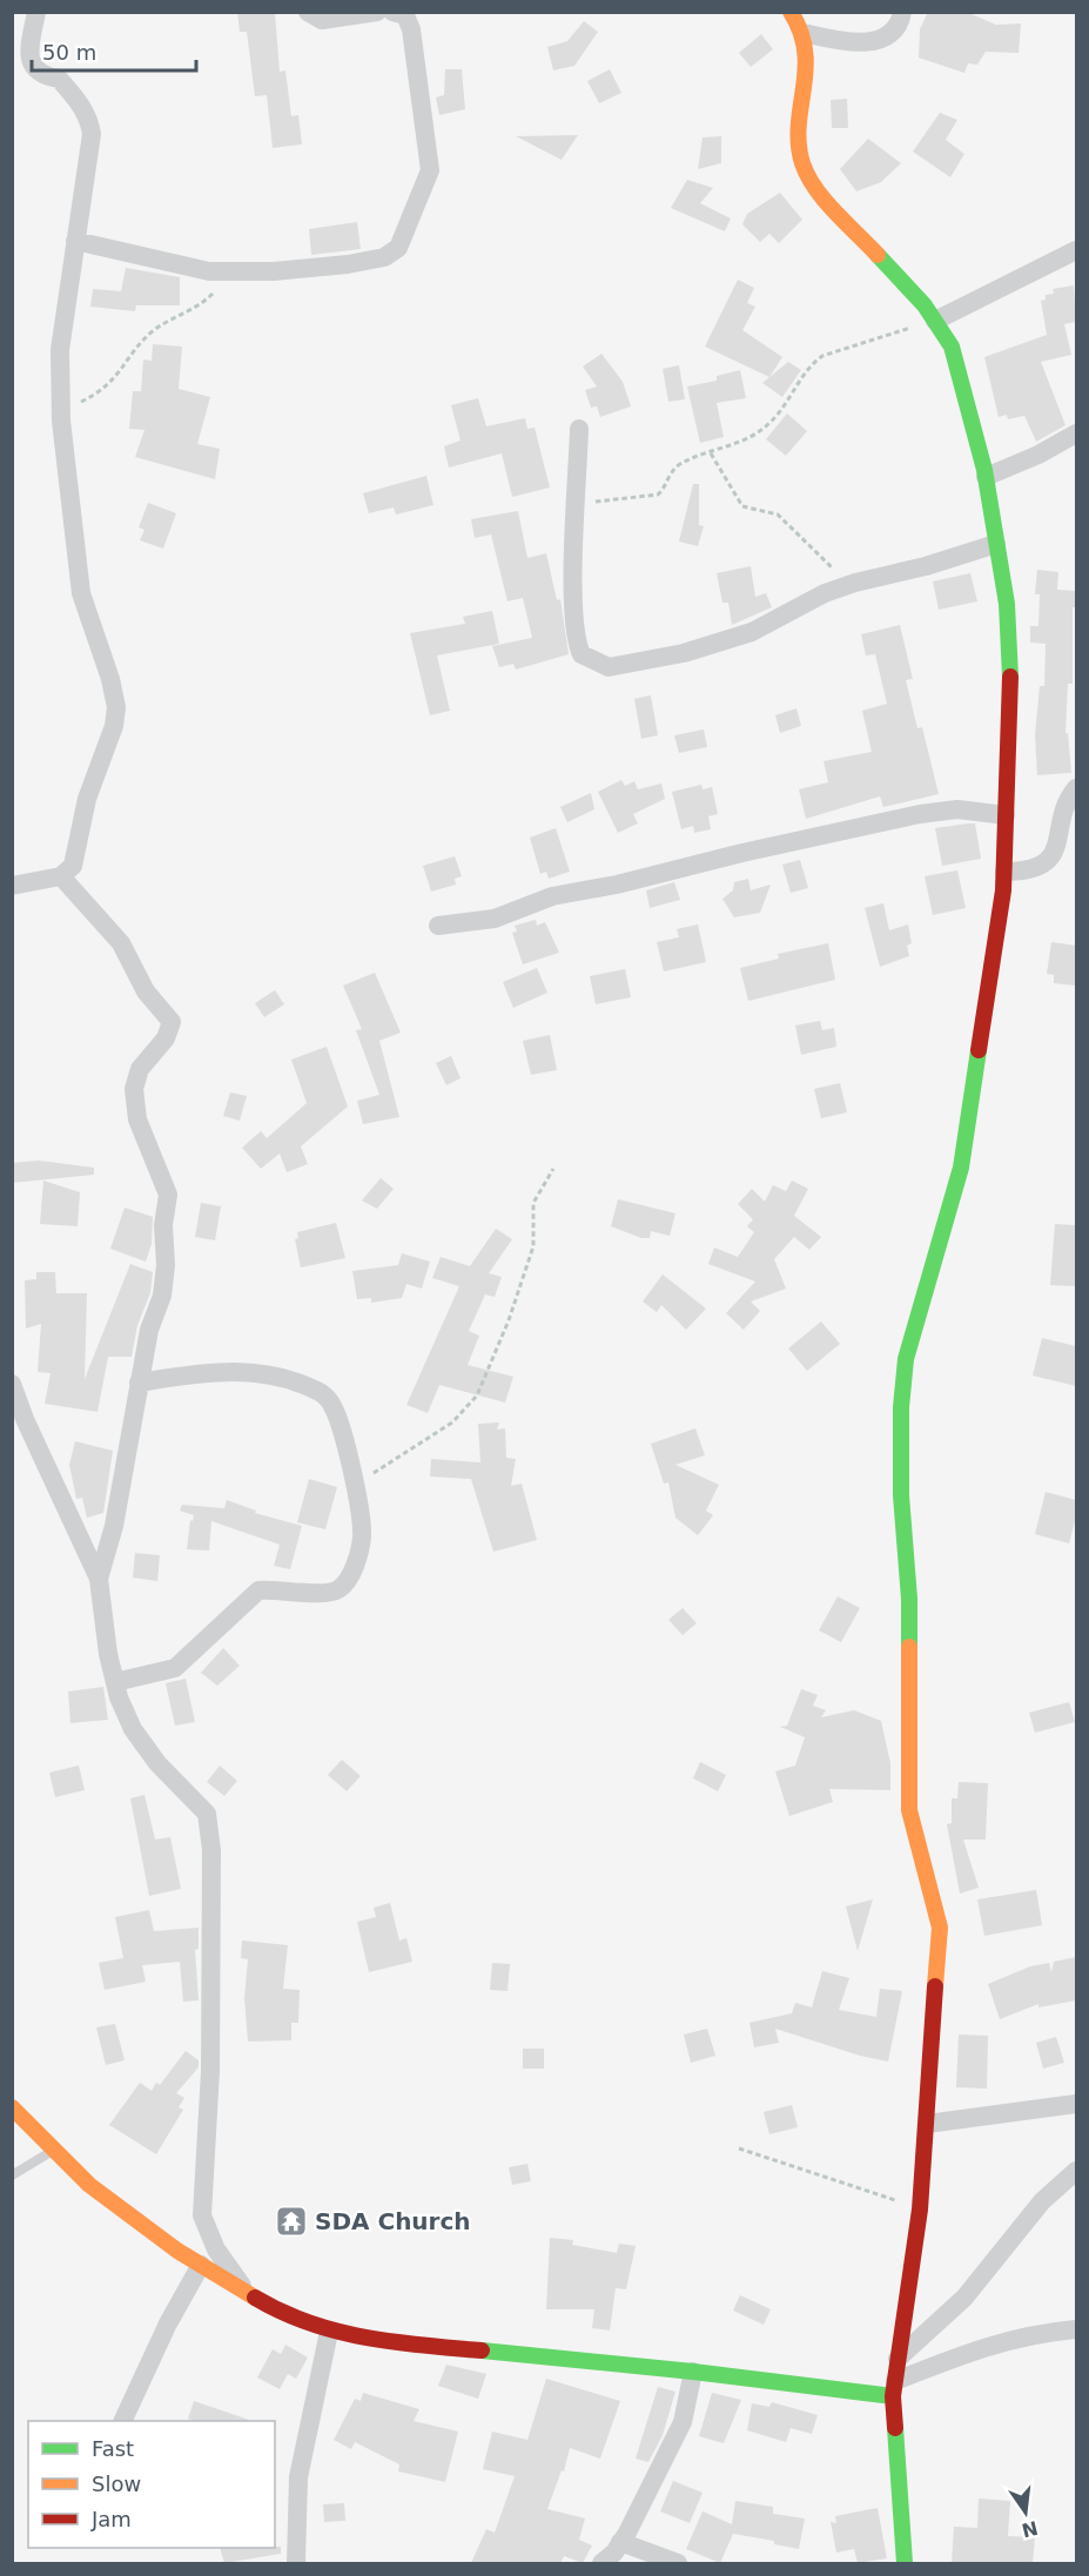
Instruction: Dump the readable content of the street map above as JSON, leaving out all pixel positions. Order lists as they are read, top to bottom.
{
  "places": {
    "temple": ["SDA Church"]
  },
  "legend": ["Fast", "Slow", "Jam"],
  "scale_bar": "50 m",
  "north": "bottom"
}
